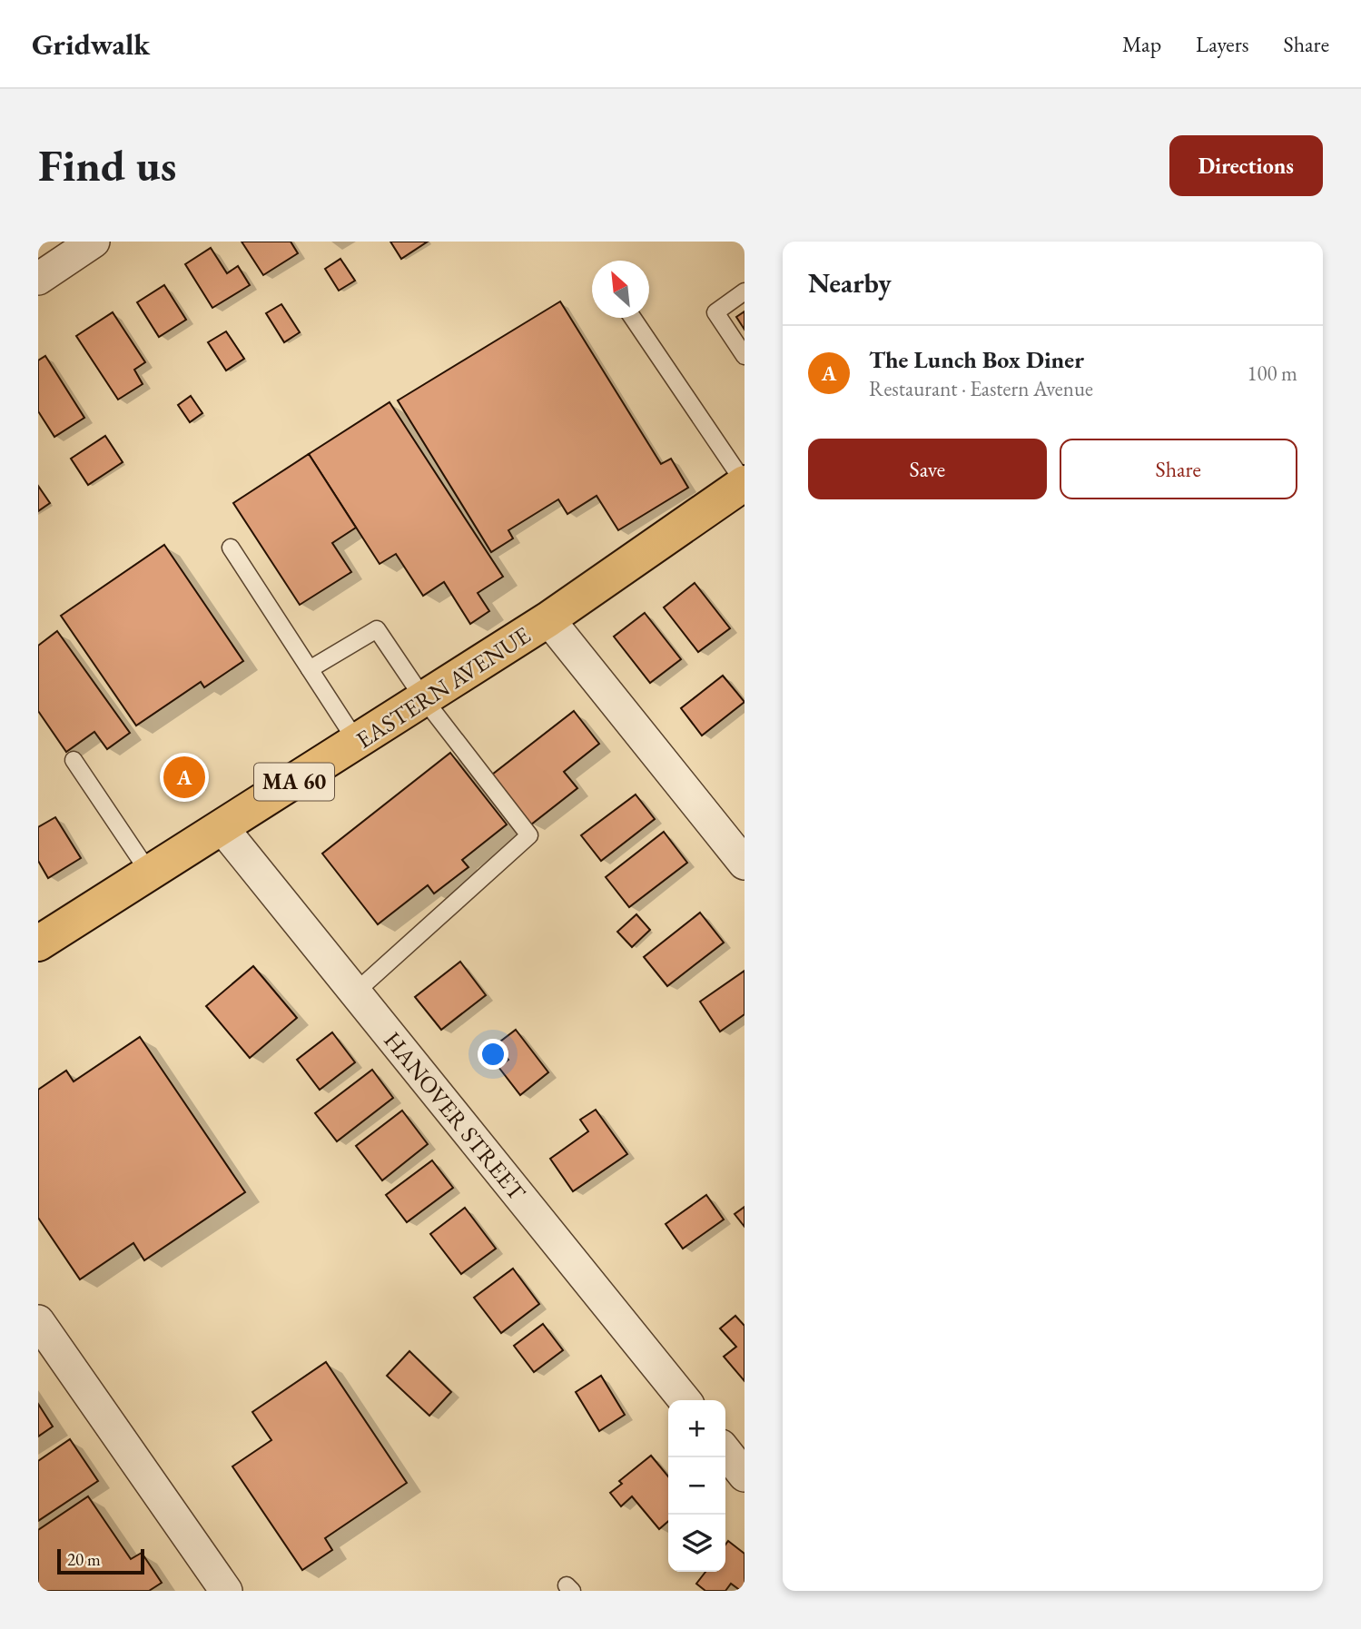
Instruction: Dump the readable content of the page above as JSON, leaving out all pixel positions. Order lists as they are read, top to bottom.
{
  "streets": {
    "main road": ["EASTERN AVENUE", "MA 60"],
    "street": ["HANOVER STREET"]
  },
  "crossings": [
    ["EASTERN AVENUE", "HANOVER STREET"]
  ],
  "scale_bar": "20 m",
  "north": "top left",
  "page": {
    "header": "Gridwalk",
    "nav": ["Map", "Layers", "Share"],
    "buttons": [
      "Directions",
      ["Save", "Share"]
    ],
    "title": "Find us",
    "heading": "Nearby",
    "list": [
      {
        "mark": "A",
        "name": "The Lunch Box Diner",
        "note": "Restaurant · Eastern Avenue",
        "value": "100 m"
      }
    ],
    "pins": "A",
    "map_buttons": ["+", "−"],
    "scale": "20 m"
  }
}
